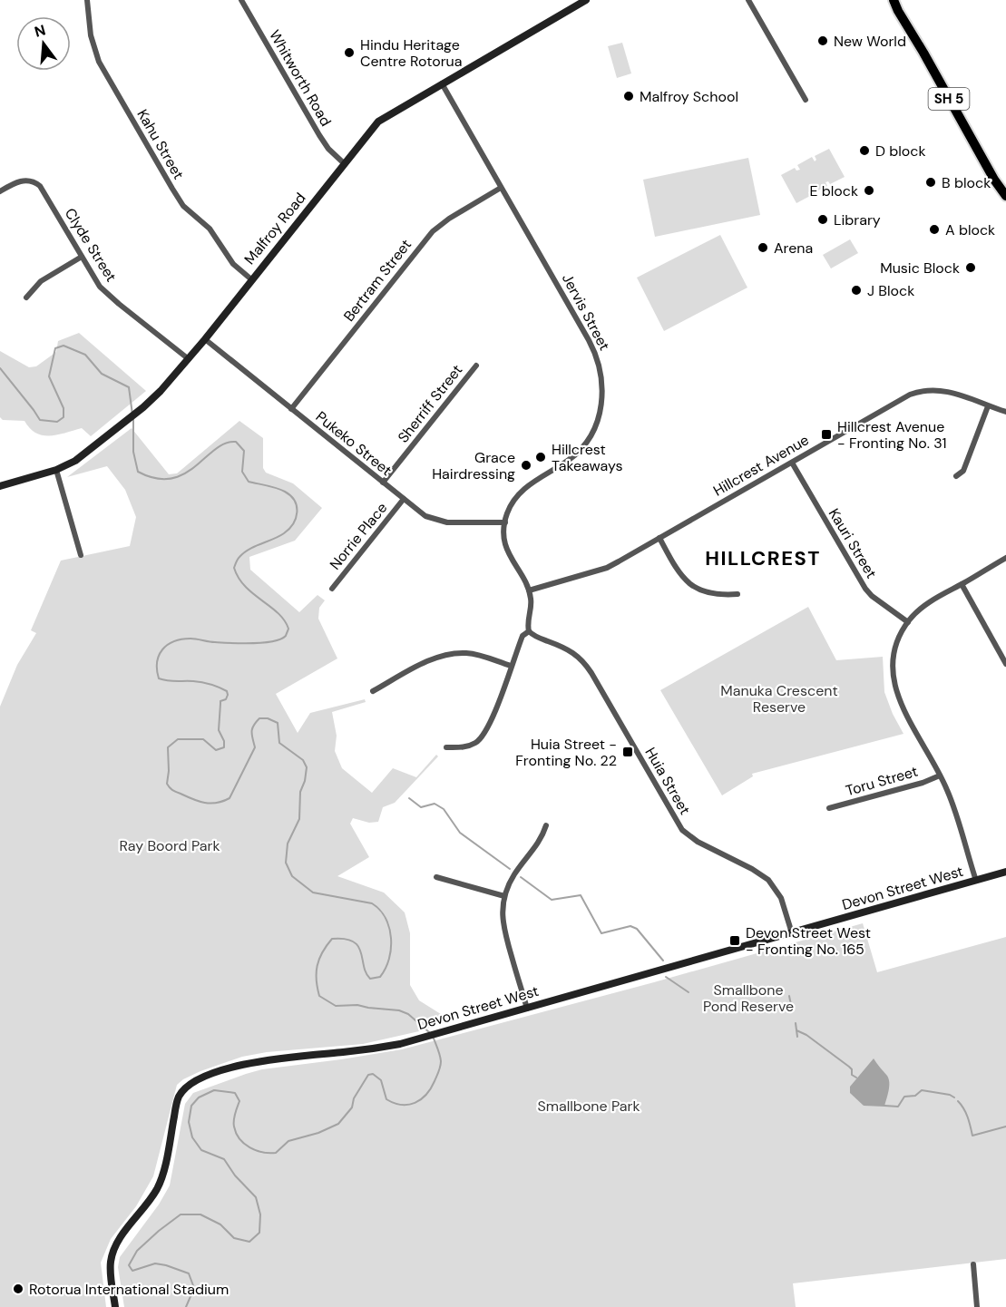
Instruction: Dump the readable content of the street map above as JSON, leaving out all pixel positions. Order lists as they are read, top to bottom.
{
  "streets": {
    "highway": ["SH 5"],
    "main road": ["Malfroy Road", "Devon Street West"],
    "street": [
      "Whitworth Road",
      "Kahu Street",
      "Clyde Street",
      "Bertram Street",
      "Jervis Street",
      "Sherriff Street",
      "Pukeko Street",
      "Hillcrest Avenue",
      "Norrie Place",
      "Kauri Street",
      "Huia Street",
      "Toru Street"
    ]
  },
  "crossings": [
    ["Whitworth Road", "Malfroy Road"],
    ["Kahu Street", "Malfroy Road"],
    ["Malfroy Road", "Clyde Street"],
    ["Malfroy Road", "Jervis Street"],
    ["Malfroy Road", "Pukeko Street"],
    ["Bertram Street", "Jervis Street"],
    ["Bertram Street", "Pukeko Street"],
    ["Jervis Street", "Pukeko Street"],
    ["Jervis Street", "Hillcrest Avenue"],
    ["Jervis Street", "Huia Street"],
    ["Sherriff Street", "Pukeko Street"],
    ["Pukeko Street", "Norrie Place"],
    ["Hillcrest Avenue", "Kauri Street"],
    ["Huia Street", "Devon Street West"]
  ],
  "districts": ["HILLCREST"],
  "parks": [
    "Manuka Crescent Reserve",
    "Ray Boord Park",
    "Smallbone Pond Reserve",
    "Smallbone Park"
  ],
  "places": {
    "other": [
      "New World",
      "Hindu Heritage Centre Rotorua",
      "Malfroy School",
      "D block",
      "B block",
      "E block",
      "Library",
      "A block",
      "Arena",
      "Music Block",
      "J Block",
      "Hillcrest Takeaways",
      "Grace Hairdressing",
      "Rotorua International Stadium"
    ],
    "transit": ["Hillcrest Avenue - Fronting No. 31", "Huia Street - Fronting No. 22", "Devon Street West - Fronting No. 165"]
  },
  "north": "top"
}
